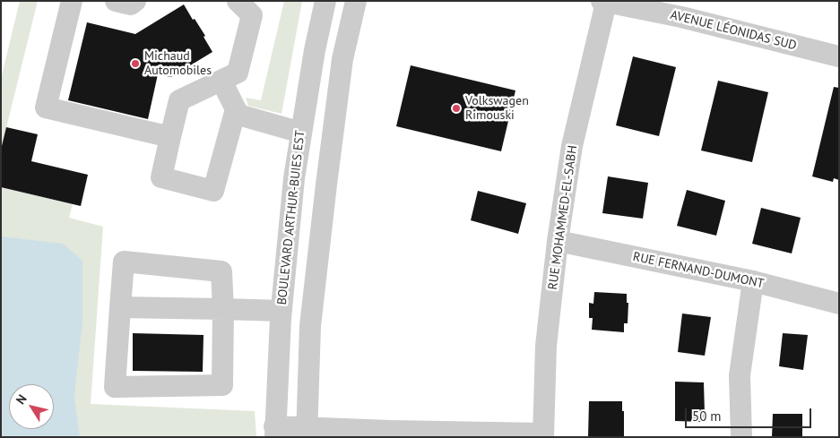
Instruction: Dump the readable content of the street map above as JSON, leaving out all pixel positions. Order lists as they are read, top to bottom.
{
  "streets": {
    "street": [
      "AVENUE LÉONIDAS SUD",
      "BOULEVARD ARTHUR-BUIES EST",
      "RUE MOHAMMED-EL-SABH",
      "RUE FERNAND-DUMONT"
    ]
  },
  "crossings": [
    ["AVENUE LÉONIDAS SUD", "RUE MOHAMMED-EL-SABH"],
    ["RUE MOHAMMED-EL-SABH", "RUE FERNAND-DUMONT"]
  ],
  "places": ["Michaud Automobiles", "Volkswagen Rimouski"],
  "scale_bar": "50 m",
  "north": "top left"
}
